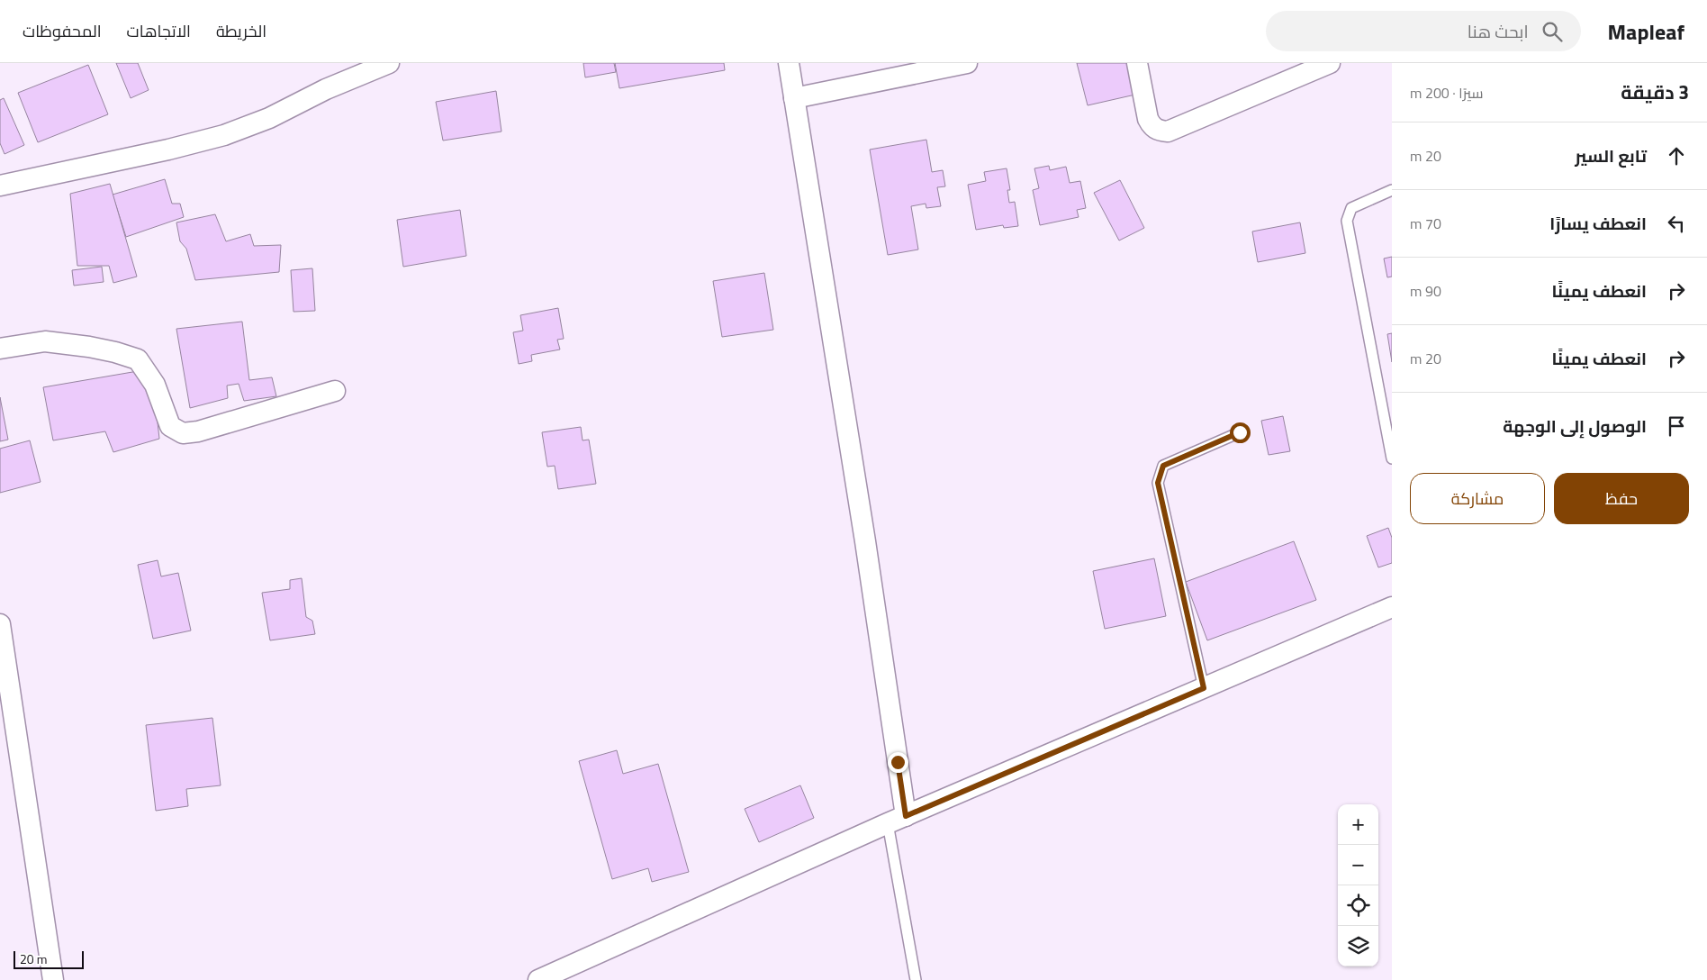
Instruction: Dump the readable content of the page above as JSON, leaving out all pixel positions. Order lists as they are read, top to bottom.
{
  "scale_bar": "20 m",
  "page": {
    "header": "Mapleaf",
    "search": "ابحث هنا",
    "nav": ["الخريطة", "الاتجاهات", "المحفوظات"],
    "heading": ["3 دقيقة", "سيرًا · 200 m"],
    "list": [
      ["تابع السير", "20 m"],
      ["انعطف يسارًا", "70 m"],
      ["انعطف يمينًا", "90 m"],
      ["انعطف يمينًا", "20 m"],
      "الوصول إلى الوجهة"
    ],
    "buttons": ["حفظ", "مشاركة"],
    "map_buttons": ["+", "−"],
    "scale": "20 m"
  }
}
